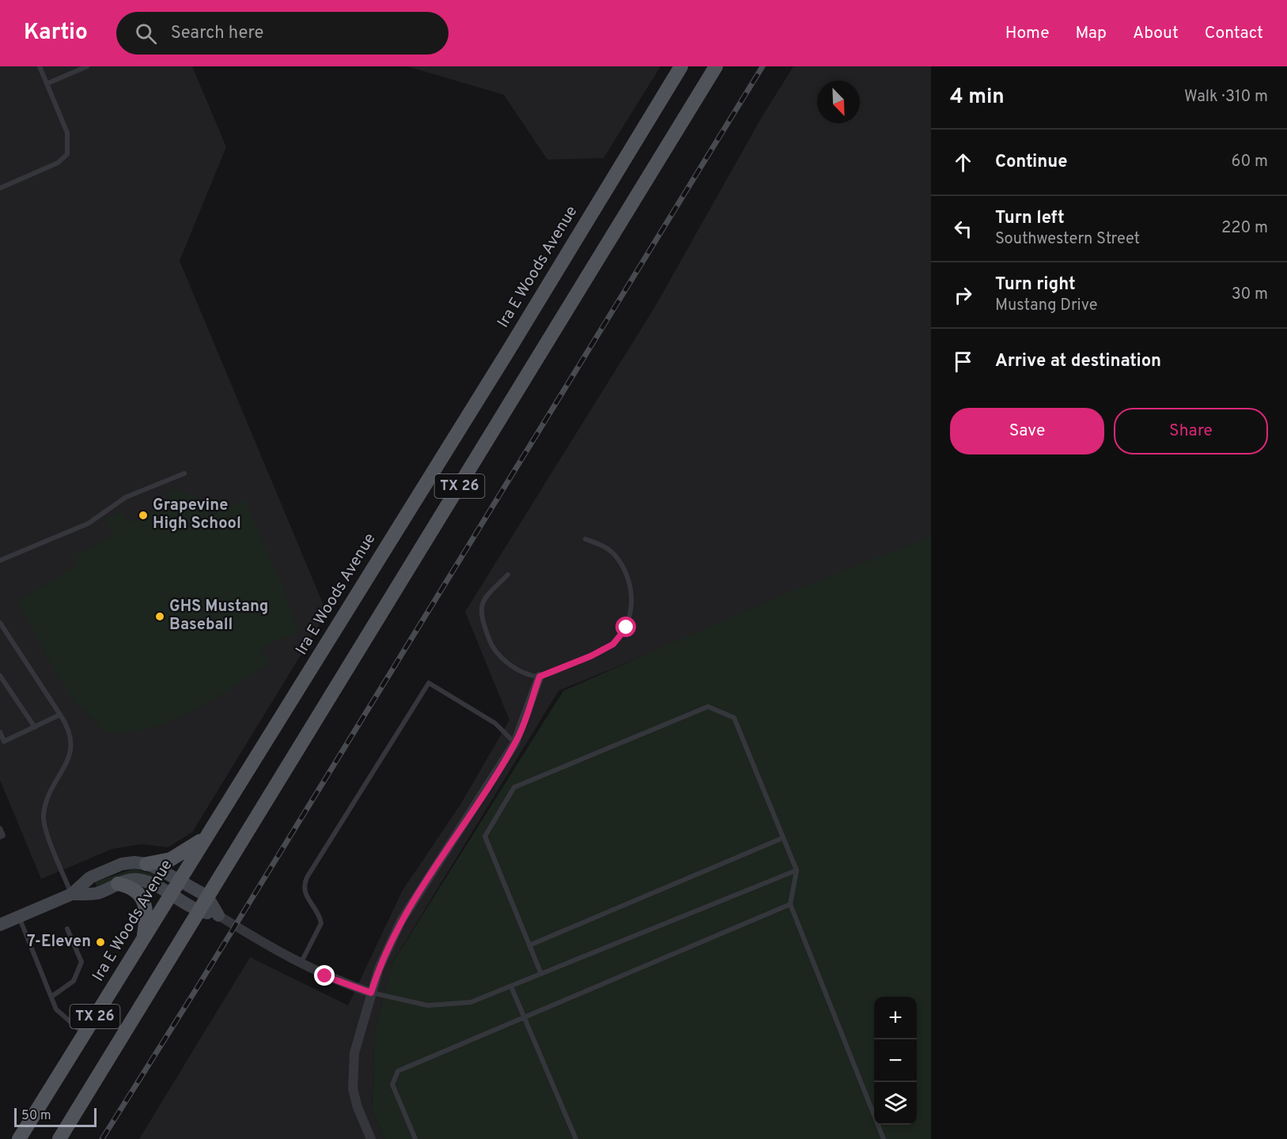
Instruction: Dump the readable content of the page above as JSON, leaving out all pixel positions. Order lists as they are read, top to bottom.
{
  "streets": {
    "main road": ["Ira E Woods Avenue", "TX 26"]
  },
  "places": ["Grapevine High School", "GHS Mustang Baseball", "7-Eleven"],
  "scale_bar": "50 m",
  "north": "bottom right",
  "page": {
    "header": "Kartio",
    "search": "Search here",
    "nav": [
      "Home",
      "Map",
      "About",
      "Contact"
    ],
    "heading": ["4 min", "Walk · 310 m"],
    "list": [
      ["Continue", "60 m"],
      ["Turn left", "Southwestern Street", "220 m"],
      ["Turn right", "Mustang Drive", "30 m"],
      "Arrive at destination"
    ],
    "buttons": ["Save", "Share"],
    "map_buttons": ["+", "−"],
    "scale": "50 m"
  }
}
